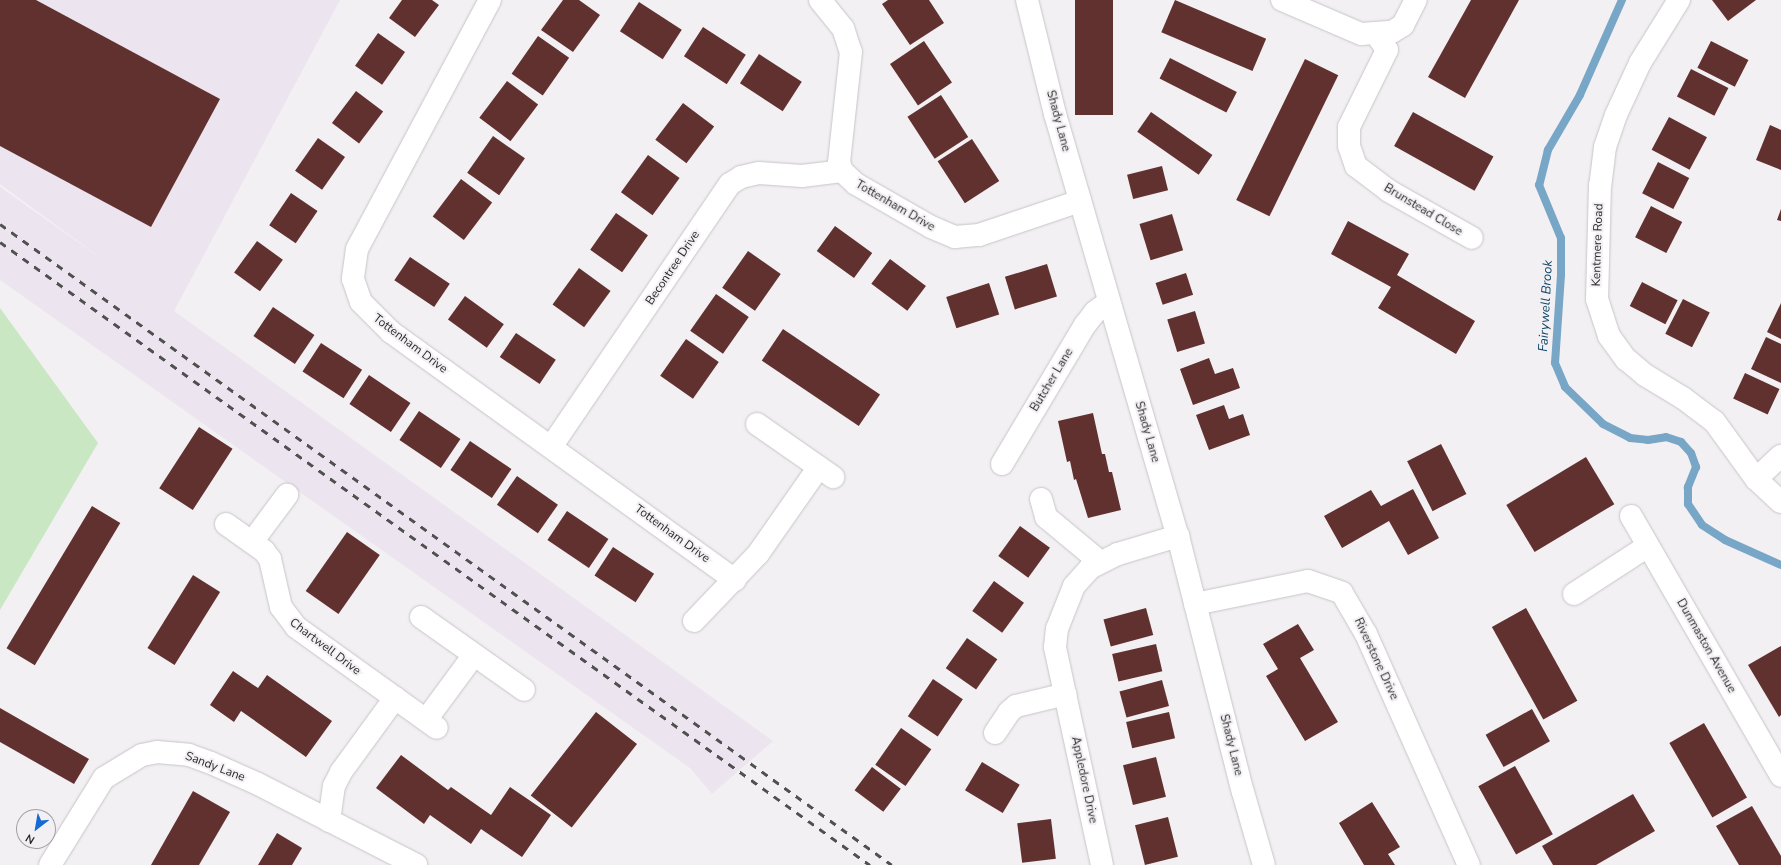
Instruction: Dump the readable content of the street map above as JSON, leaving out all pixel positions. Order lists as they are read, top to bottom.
{
  "streets": {
    "street": [
      "Shady Lane",
      "Tottenham Drive",
      "Brunstead Close",
      "Kentmere Road",
      "Becontree Drive",
      "Butcher Lane",
      "Dunmaston Avenue",
      "Chartwell Drive",
      "Riverstone Drive",
      "Sandy Lane",
      "Appledore Drive"
    ]
  },
  "crossings": [
    ["Shady Lane", "Tottenham Drive"],
    ["Shady Lane", "Butcher Lane"],
    ["Shady Lane", "Riverstone Drive"],
    ["Shady Lane", "Appledore Drive"],
    ["Tottenham Drive", "Becontree Drive"]
  ],
  "water": ["Fairywell Brook"],
  "north": "bottom left"
}
